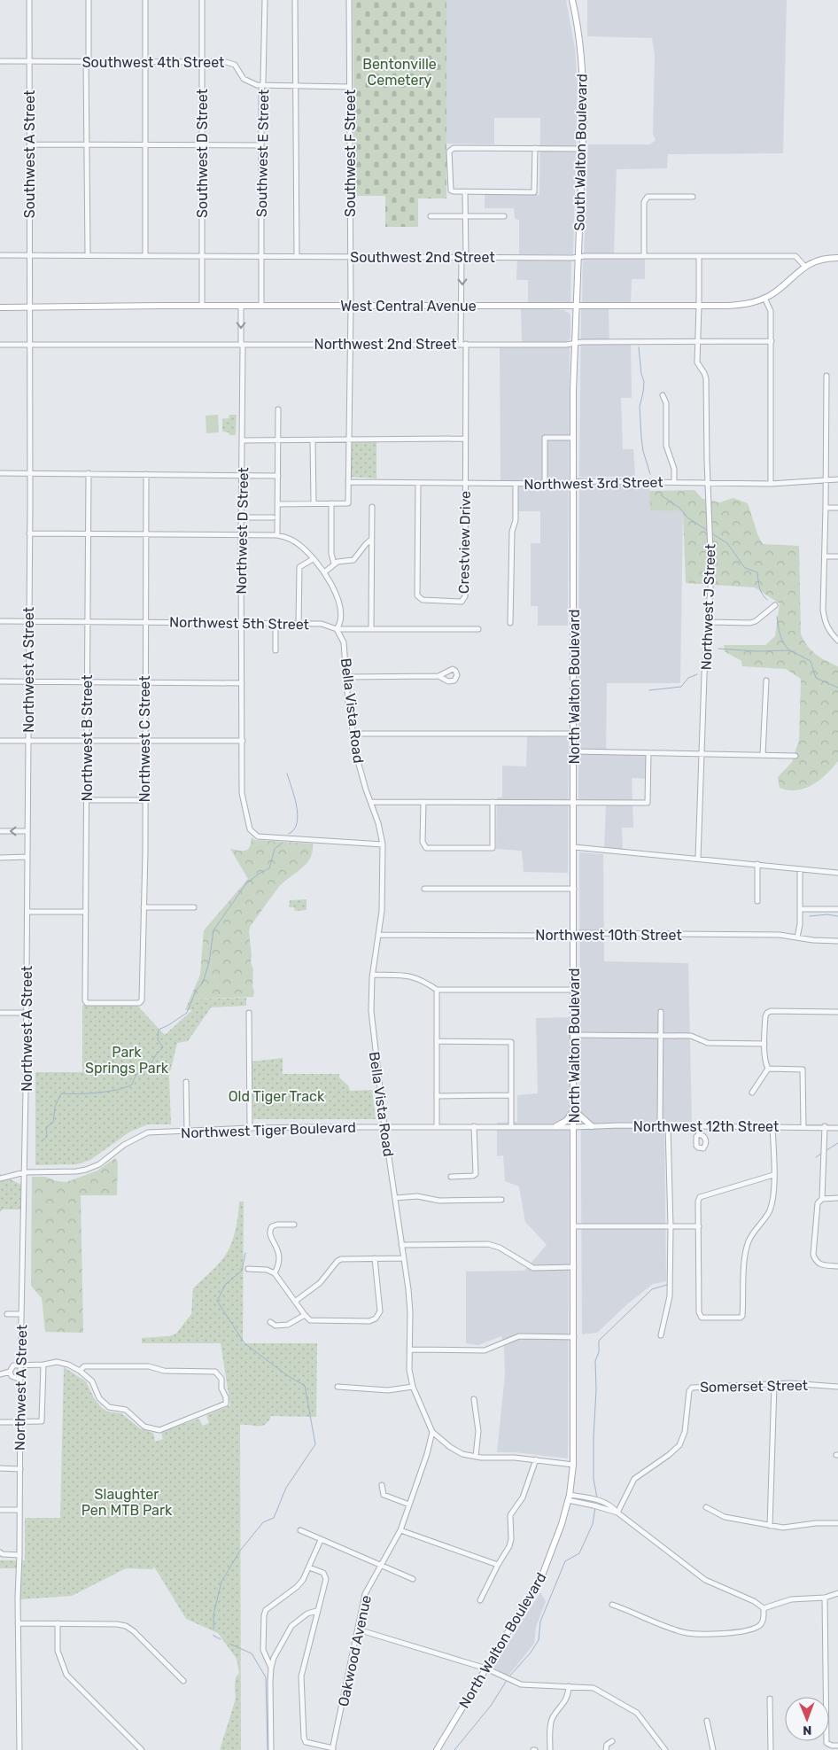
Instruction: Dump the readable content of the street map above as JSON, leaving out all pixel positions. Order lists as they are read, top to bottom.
{
  "streets": {
    "main road": ["South Walton Boulevard", "West Central Avenue", "North Walton Boulevard"],
    "street": [
      "Southwest 4th Street",
      "Southwest D Street",
      "Southwest E Street",
      "Southwest F Street",
      "Southwest A Street",
      "Southwest 2nd Street",
      "Northwest 2nd Street",
      "Northwest 3rd Street",
      "Northwest D Street",
      "Crestview Drive",
      "Northwest J Street",
      "Northwest 5th Street",
      "Northwest A Street",
      "Bella Vista Road",
      "Northwest B Street",
      "Northwest C Street",
      "Northwest 10th Street",
      "Northwest 12th Street",
      "Northwest Tiger Boulevard",
      "Somerset Street",
      "Oakwood Avenue"
    ]
  },
  "crossings": [
    ["Southwest 4th Street", "Southwest D Street"],
    ["Southwest 4th Street", "Southwest E Street"],
    ["Southwest 4th Street", "Southwest F Street"],
    ["Southwest 4th Street", "Southwest A Street"],
    ["South Walton Boulevard", "Southwest 2nd Street"],
    ["South Walton Boulevard", "West Central Avenue"],
    ["South Walton Boulevard", "North Walton Boulevard"],
    ["Southwest D Street", "Southwest 2nd Street"],
    ["Southwest D Street", "West Central Avenue"],
    ["Southwest E Street", "Southwest 2nd Street"],
    ["Southwest E Street", "West Central Avenue"],
    ["Southwest F Street", "Southwest 2nd Street"],
    ["Southwest F Street", "West Central Avenue"],
    ["Southwest F Street", "Northwest 2nd Street"],
    ["Southwest F Street", "Northwest 3rd Street"],
    ["Southwest A Street", "Southwest 2nd Street"],
    ["Southwest A Street", "West Central Avenue"],
    ["Southwest A Street", "Northwest A Street"],
    ["Southwest 2nd Street", "West Central Avenue"],
    ["Southwest 2nd Street", "Northwest J Street"],
    ["West Central Avenue", "Northwest D Street"],
    ["West Central Avenue", "Northwest J Street"],
    ["West Central Avenue", "Northwest A Street"],
    ["West Central Avenue", "North Walton Boulevard"],
    ["Northwest 2nd Street", "Northwest D Street"],
    ["Northwest 2nd Street", "Northwest J Street"],
    ["Northwest 2nd Street", "Northwest A Street"],
    ["Northwest 2nd Street", "North Walton Boulevard"],
    ["Northwest 3rd Street", "Crestview Drive"],
    ["Northwest 3rd Street", "Northwest J Street"],
    ["Northwest 3rd Street", "North Walton Boulevard"],
    ["Northwest D Street", "Northwest 5th Street"],
    ["Northwest D Street", "Bella Vista Road"],
    ["Northwest 5th Street", "Northwest A Street"],
    ["Northwest 5th Street", "Bella Vista Road"],
    ["Northwest 5th Street", "Northwest B Street"],
    ["Northwest 5th Street", "Northwest C Street"],
    ["Northwest A Street", "Northwest Tiger Boulevard"],
    ["North Walton Boulevard", "Bella Vista Road"],
    ["North Walton Boulevard", "Northwest 10th Street"],
    ["North Walton Boulevard", "Northwest 12th Street"],
    ["North Walton Boulevard", "Northwest Tiger Boulevard"],
    ["Bella Vista Road", "Northwest 10th Street"],
    ["Bella Vista Road", "Northwest Tiger Boulevard"],
    ["Bella Vista Road", "Oakwood Avenue"],
    ["Northwest B Street", "Northwest C Street"],
    ["Northwest 12th Street", "Northwest Tiger Boulevard"]
  ],
  "parks": [
    "Bentonville Cemetery",
    "Park Springs Park",
    "Old Tiger Track",
    "Slaughter Pen MTB Park"
  ],
  "north": "bottom"
}
